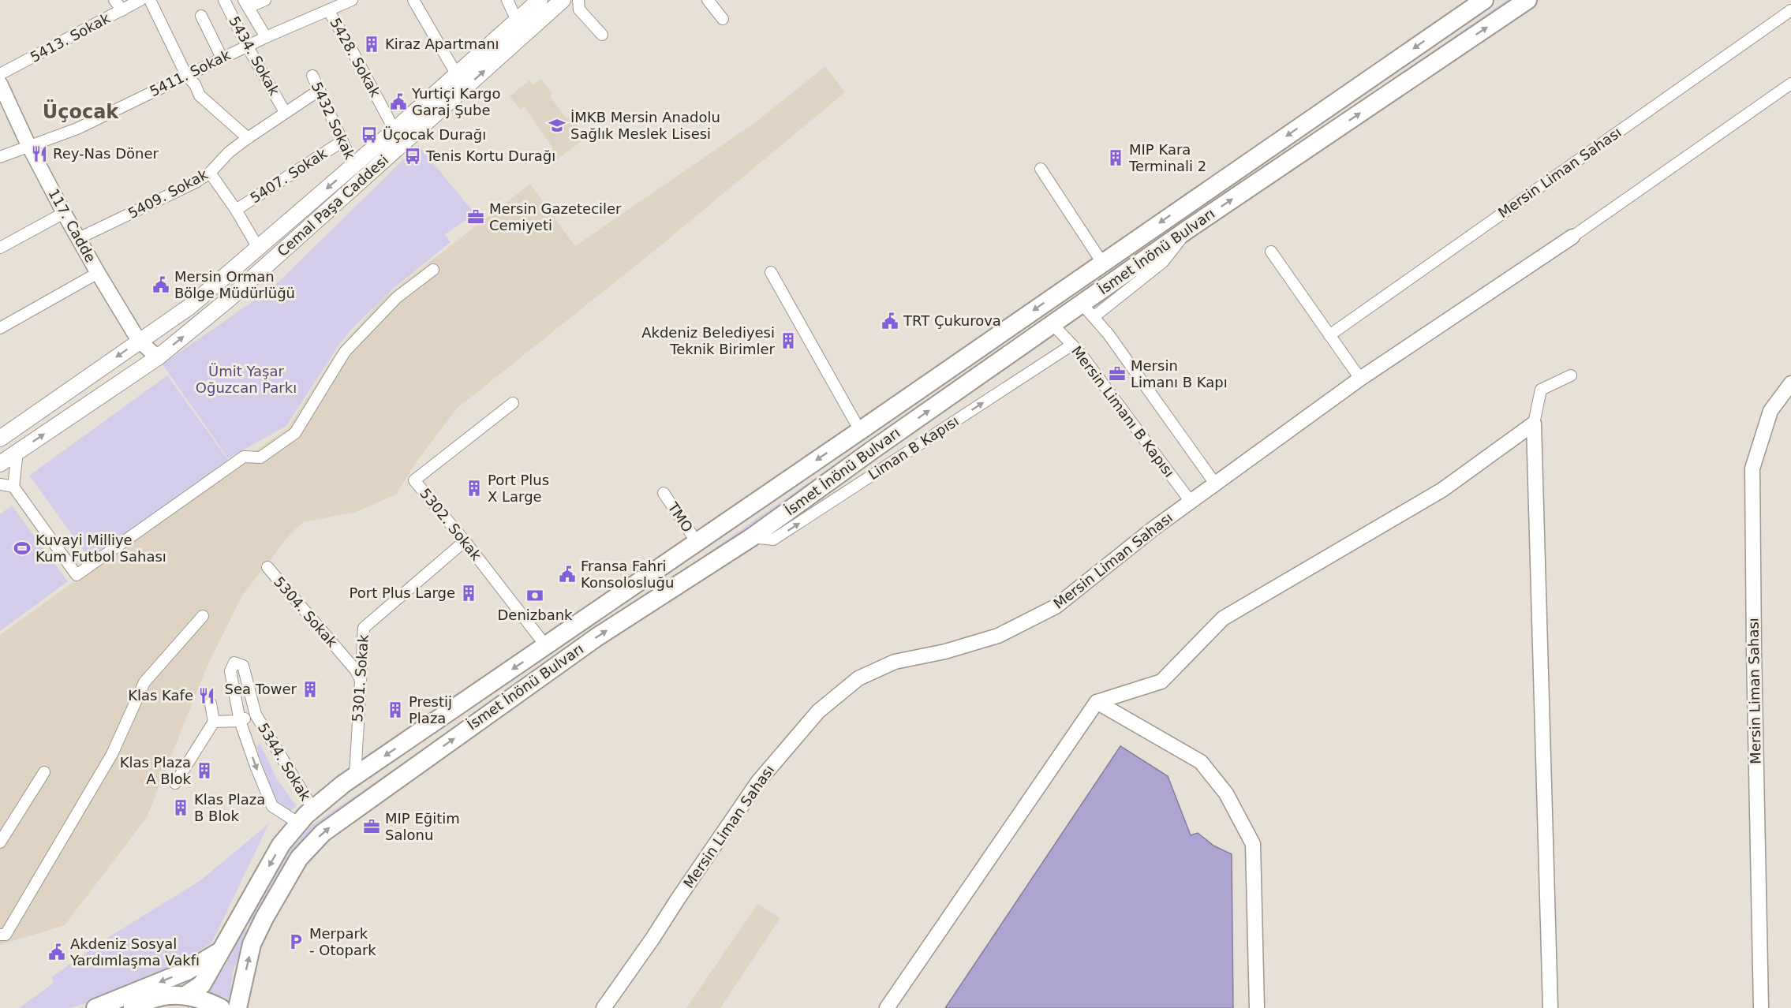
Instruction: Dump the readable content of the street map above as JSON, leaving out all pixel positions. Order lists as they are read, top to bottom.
{
  "streets": {
    "main road": ["Cemal Paşa Caddesi", "İsmet İnönü Bulvarı"],
    "street": [
      "5413. Sokak",
      "5434. Sokak",
      "5428. Sokak",
      "5411. Sokak",
      "5432 Sokak",
      "Mersin Liman Sahası",
      "5407. Sokak",
      "5409. Sokak",
      "117. Cadde",
      "Mersin Limanı B Kapısı",
      "Liman B Kapısı",
      "TMO",
      "5302. Sokak",
      "5304. Sokak",
      "5301. Sokak",
      "5344. Sokak"
    ]
  },
  "crossings": [
    ["5434. Sokak", "5411. Sokak"],
    ["5434. Sokak", "5409. Sokak"],
    ["5428. Sokak", "5411. Sokak"],
    ["5428. Sokak", "Cemal Paşa Caddesi"],
    ["5411. Sokak", "117. Cadde"],
    ["5432 Sokak", "5407. Sokak"],
    ["5432 Sokak", "5409. Sokak"],
    ["5432 Sokak", "Cemal Paşa Caddesi"],
    ["Mersin Liman Sahası", "Mersin Limanı B Kapısı"],
    ["5409. Sokak", "117. Cadde"],
    ["Cemal Paşa Caddesi", "117. Cadde"],
    ["İsmet İnönü Bulvarı", "Mersin Limanı B Kapısı"],
    ["İsmet İnönü Bulvarı", "Liman B Kapısı"],
    ["İsmet İnönü Bulvarı", "TMO"],
    ["İsmet İnönü Bulvarı", "5302. Sokak"],
    ["İsmet İnönü Bulvarı", "5301. Sokak"],
    ["İsmet İnönü Bulvarı", "5344. Sokak"],
    ["Mersin Limanı B Kapısı", "Liman B Kapısı"],
    ["5302. Sokak", "5301. Sokak"],
    ["5304. Sokak", "5301. Sokak"]
  ],
  "one_way": ["Liman B Kapısı"],
  "districts": ["Üçocak"],
  "parks": ["Ümit Yaşar Oğuzcan Parkı"],
  "places": {
    "building": [
      "Kiraz Apartmanı",
      "MIP Kara Terminali 2",
      "Akdeniz Belediyesi Teknik Birimler",
      "Port Plus X Large",
      "Port Plus Large",
      "Sea Tower",
      "Prestij Plaza",
      "Klas Plaza A Blok",
      "Klas Plaza B Blok"
    ],
    "public building": [
      "Yurtiçi Kargo Garaj Şube",
      "Mersin Orman Bölge Müdürlüğü",
      "TRT Çukurova",
      "Fransa Fahri Konsolosluğu",
      "Akdeniz Sosyal Yardımlaşma Vakfı"
    ],
    "school or university": ["İMKB Mersin Anadolu Sağlık Meslek Lisesi"],
    "bus stop": ["Üçocak Durağı", "Tenis Kortu Durağı"],
    "restaurant": ["Rey-Nas Döner", "Klas Kafe"],
    "office": ["Mersin Gazeteciler Cemiyeti", "Mersin Limanı B Kapı", "MIP Eğitim Salonu"],
    "sports": ["Kuvayi Milliye Kum Futbol Sahası"],
    "bank": ["Denizbank"],
    "parking": ["Merpark - Otopark"]
  }
}
